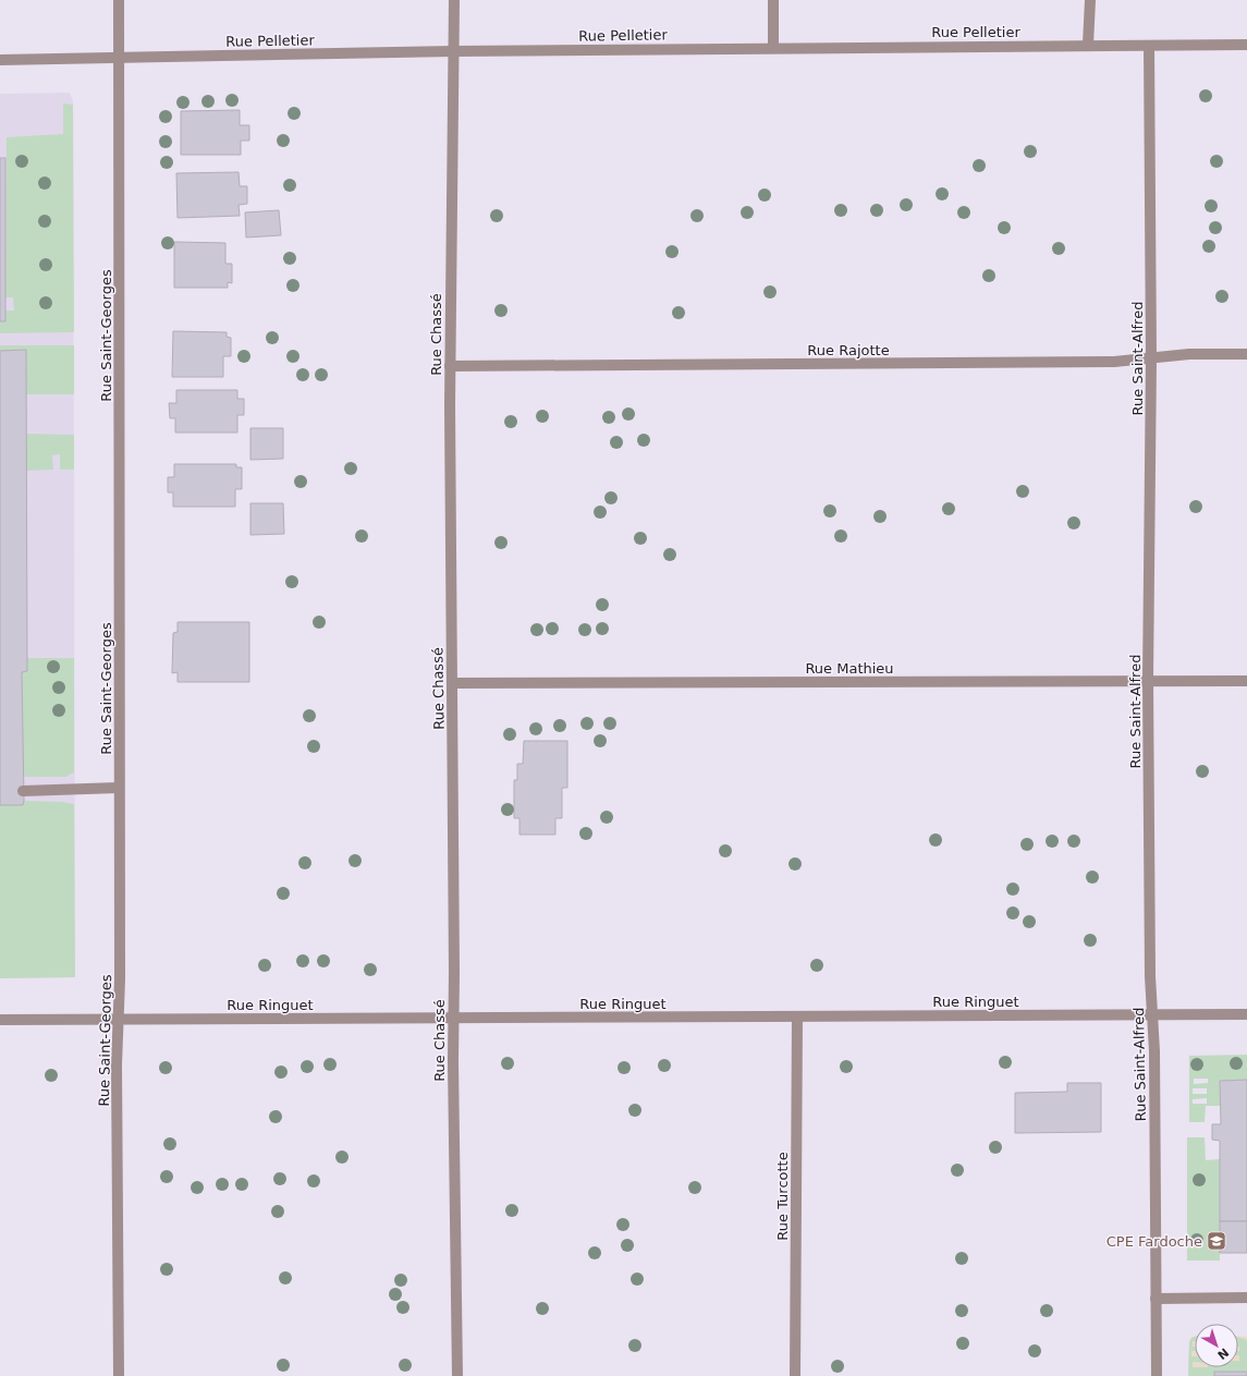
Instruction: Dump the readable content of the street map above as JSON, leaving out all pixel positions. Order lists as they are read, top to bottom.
{
  "streets": {
    "street": [
      "Rue Pelletier",
      "Rue Chassé",
      "Rue Saint-Georges",
      "Rue Rajotte",
      "Rue Saint-Alfred",
      "Rue Mathieu",
      "Rue Ringuet",
      "Rue Turcotte"
    ]
  },
  "crossings": [
    ["Rue Pelletier", "Rue Chassé"],
    ["Rue Pelletier", "Rue Saint-Georges"],
    ["Rue Pelletier", "Rue Saint-Alfred"],
    ["Rue Chassé", "Rue Rajotte"],
    ["Rue Chassé", "Rue Mathieu"],
    ["Rue Chassé", "Rue Ringuet"],
    ["Rue Saint-Georges", "Rue Ringuet"],
    ["Rue Rajotte", "Rue Saint-Alfred"],
    ["Rue Saint-Alfred", "Rue Mathieu"],
    ["Rue Saint-Alfred", "Rue Ringuet"],
    ["Rue Ringuet", "Rue Turcotte"]
  ],
  "places": {
    "school or university": ["CPE Fardoche"]
  },
  "north": "bottom right"
}
